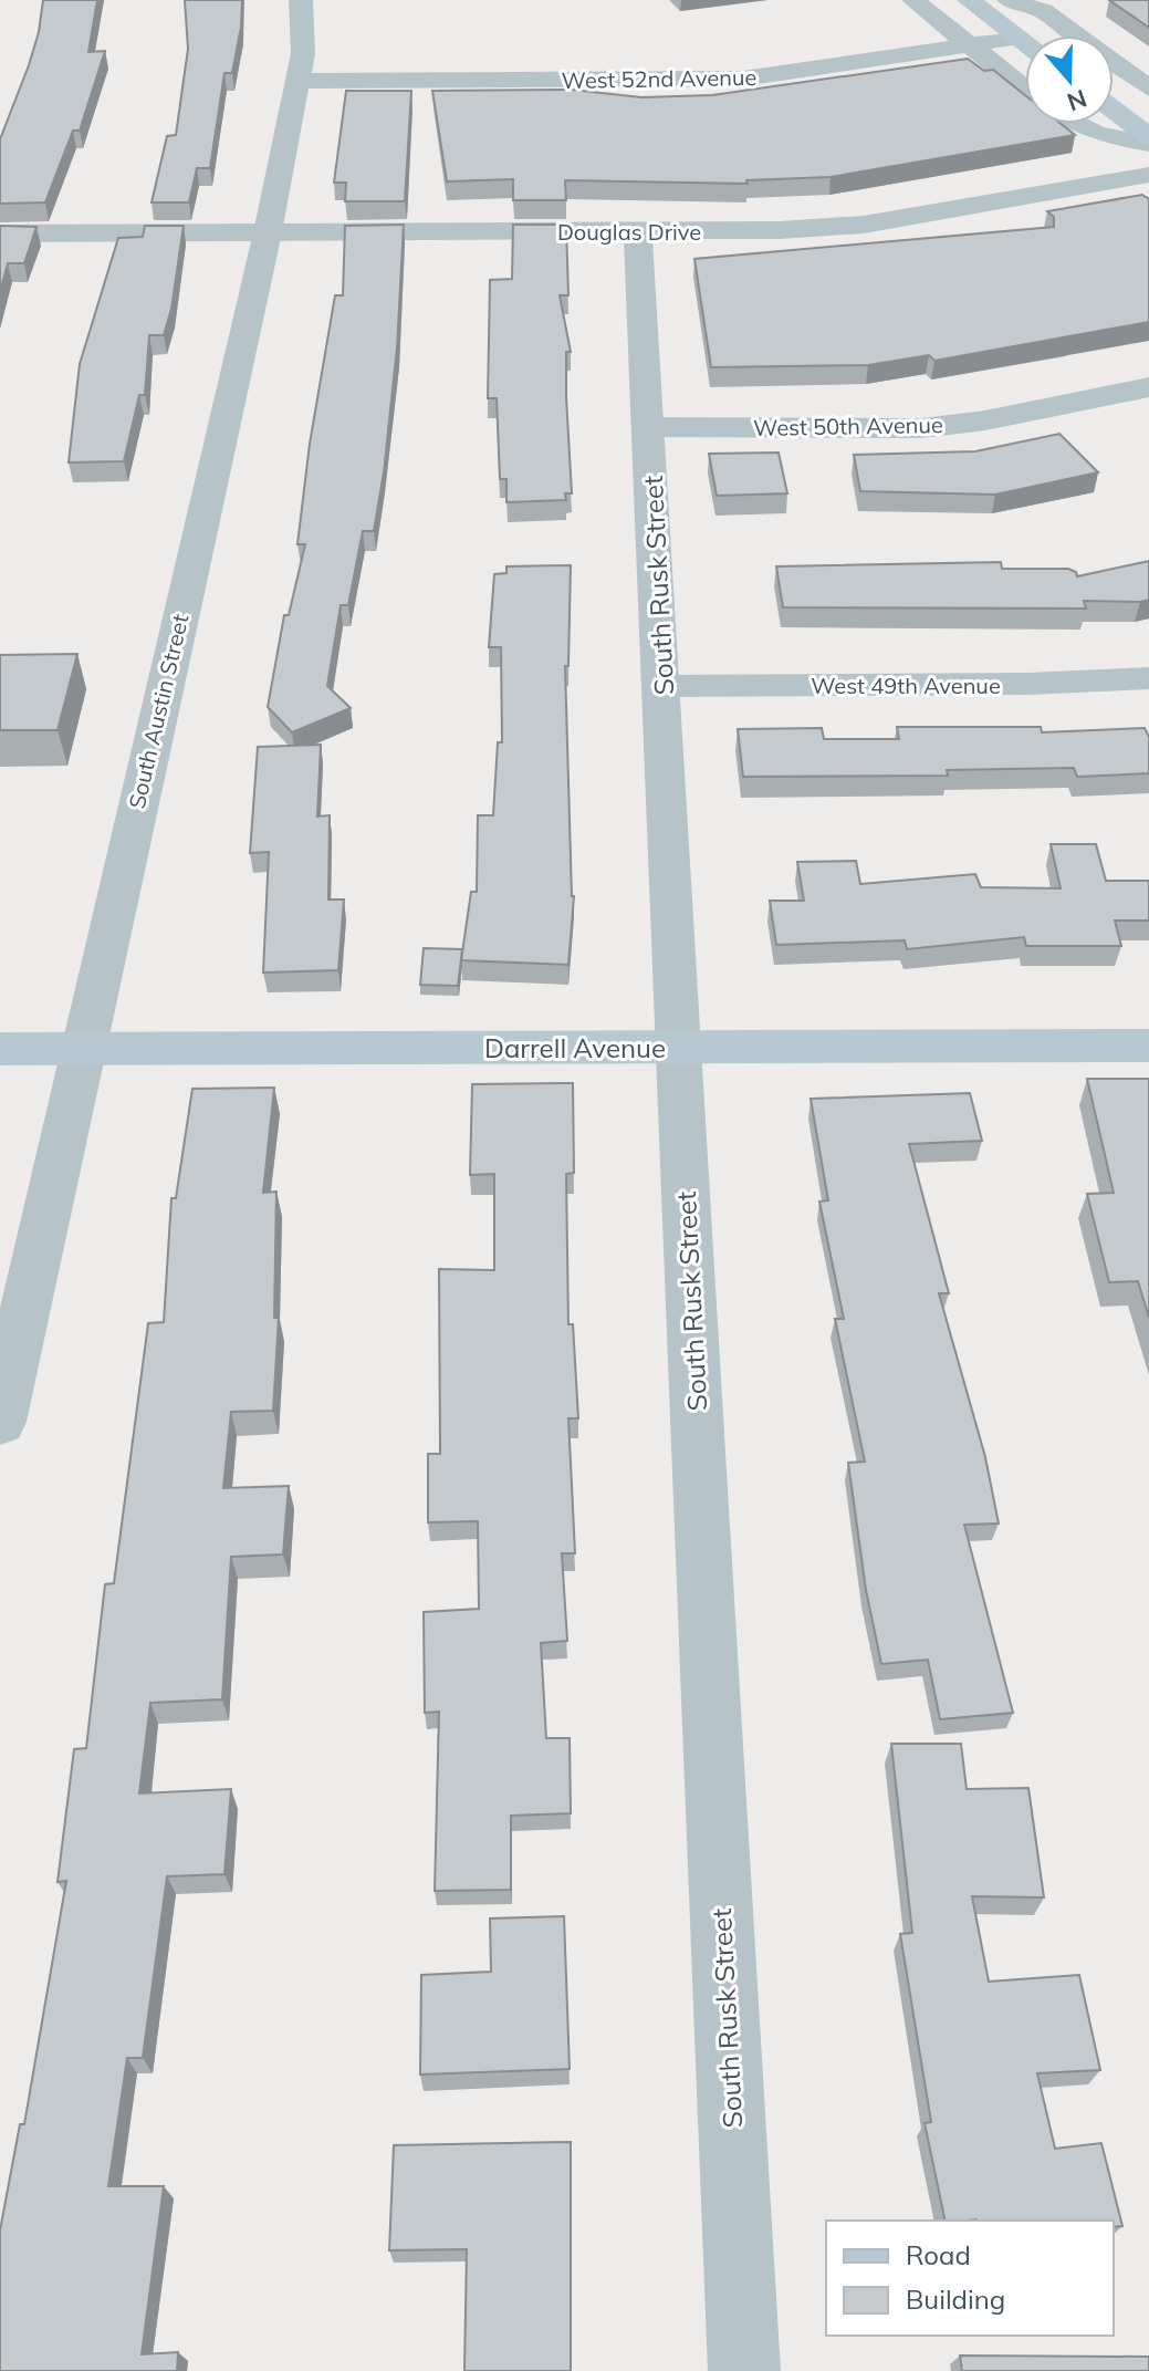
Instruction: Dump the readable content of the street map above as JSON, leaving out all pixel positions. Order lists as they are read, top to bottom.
{
  "streets": {
    "main road": ["Darrell Avenue"],
    "street": [
      "West 52nd Avenue",
      "Douglas Drive",
      "West 50th Avenue",
      "South Rusk Street",
      "West 49th Avenue",
      "South Austin Street"
    ]
  },
  "crossings": [
    ["West 52nd Avenue", "South Austin Street"],
    ["Douglas Drive", "South Rusk Street"],
    ["Douglas Drive", "South Austin Street"],
    ["West 50th Avenue", "South Rusk Street"],
    ["South Rusk Street", "West 49th Avenue"],
    ["South Rusk Street", "Darrell Avenue"],
    ["South Austin Street", "Darrell Avenue"]
  ],
  "legend": ["Road", "Building"],
  "north": "bottom"
}
